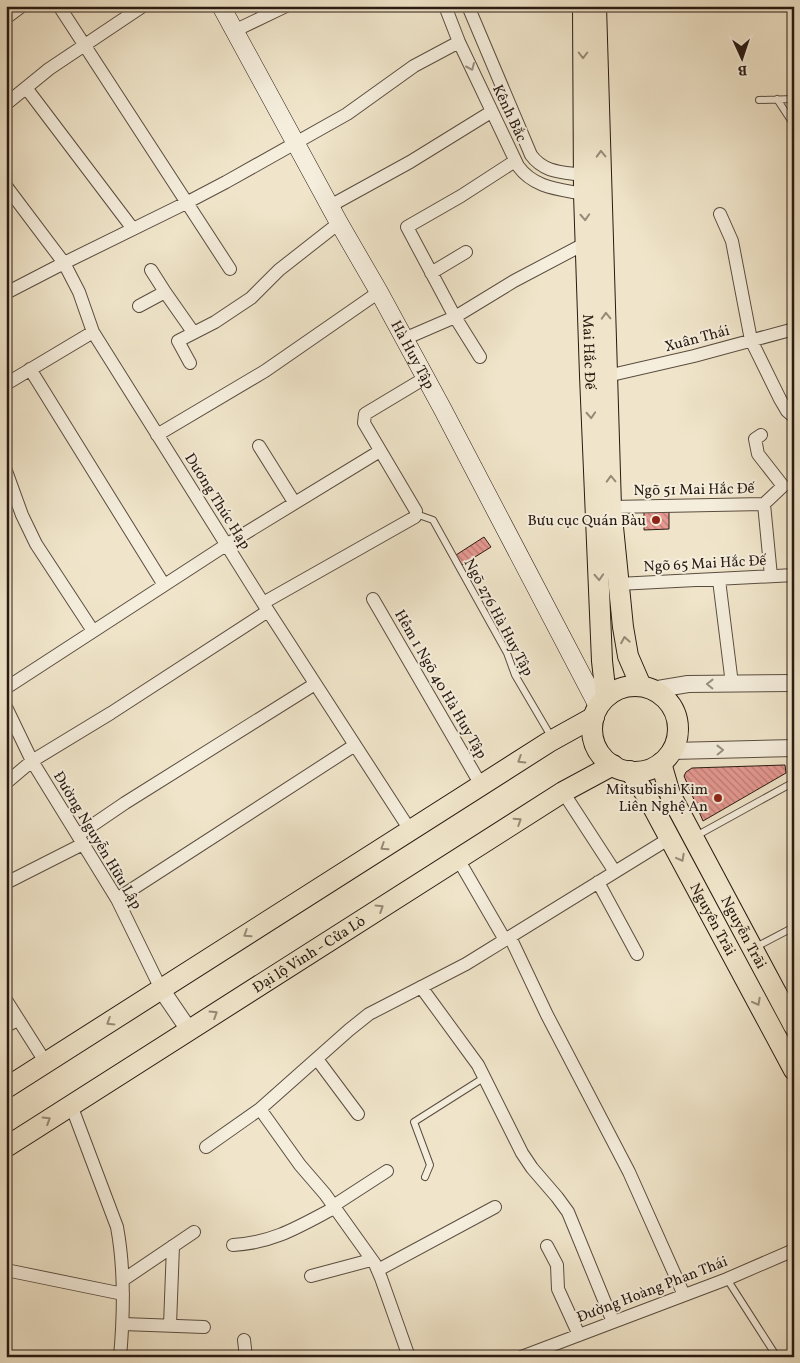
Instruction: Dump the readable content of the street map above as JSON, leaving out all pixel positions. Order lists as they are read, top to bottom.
{
  "streets": {
    "main road": [
      "Mai Hắc Đế",
      "Hà Huy Tập",
      "Nguyên Trãi",
      "Nguyễn Trãi",
      "Đại lộ Vinh - Cửa Lò"
    ],
    "street": [
      "Kênh Bắc",
      "Xuân Thái",
      "Ngõ 51 Mai Hắc Đế",
      "Dương Thúc Hạp",
      "Ngõ 65 Mai Hắc Đế",
      "Hẻm 1 Ngõ 40 Hà Huy Tập",
      "Đường Nguyễn Hữu Lập",
      "Đường Hoàng Phan Thái"
    ],
    "lane": ["Ngõ 276 Hà Huy Tập"]
  },
  "crossings": [
    ["Kênh Bắc", "Mai Hắc Đế"],
    ["Xuân Thái", "Mai Hắc Đế"],
    ["Mai Hắc Đế", "Hà Huy Tập"],
    ["Mai Hắc Đế", "Ngõ 51 Mai Hắc Đế"],
    ["Mai Hắc Đế", "Ngõ 65 Mai Hắc Đế"],
    ["Mai Hắc Đế", "Nguyên Trãi"],
    ["Mai Hắc Đế", "Đại lộ Vinh - Cửa Lò"],
    ["Hà Huy Tập", "Nguyên Trãi"],
    ["Hà Huy Tập", "Đại lộ Vinh - Cửa Lò"],
    ["Ngõ 51 Mai Hắc Đế", "Ngõ 65 Mai Hắc Đế"],
    ["Nguyên Trãi", "Đại lộ Vinh - Cửa Lò"]
  ],
  "one_way": ["Nguyên Trãi"],
  "places": ["Bưu cục Quán Bàu", "Mitsubishi Kim Liên Nghệ An"],
  "north": "bottom"
}
